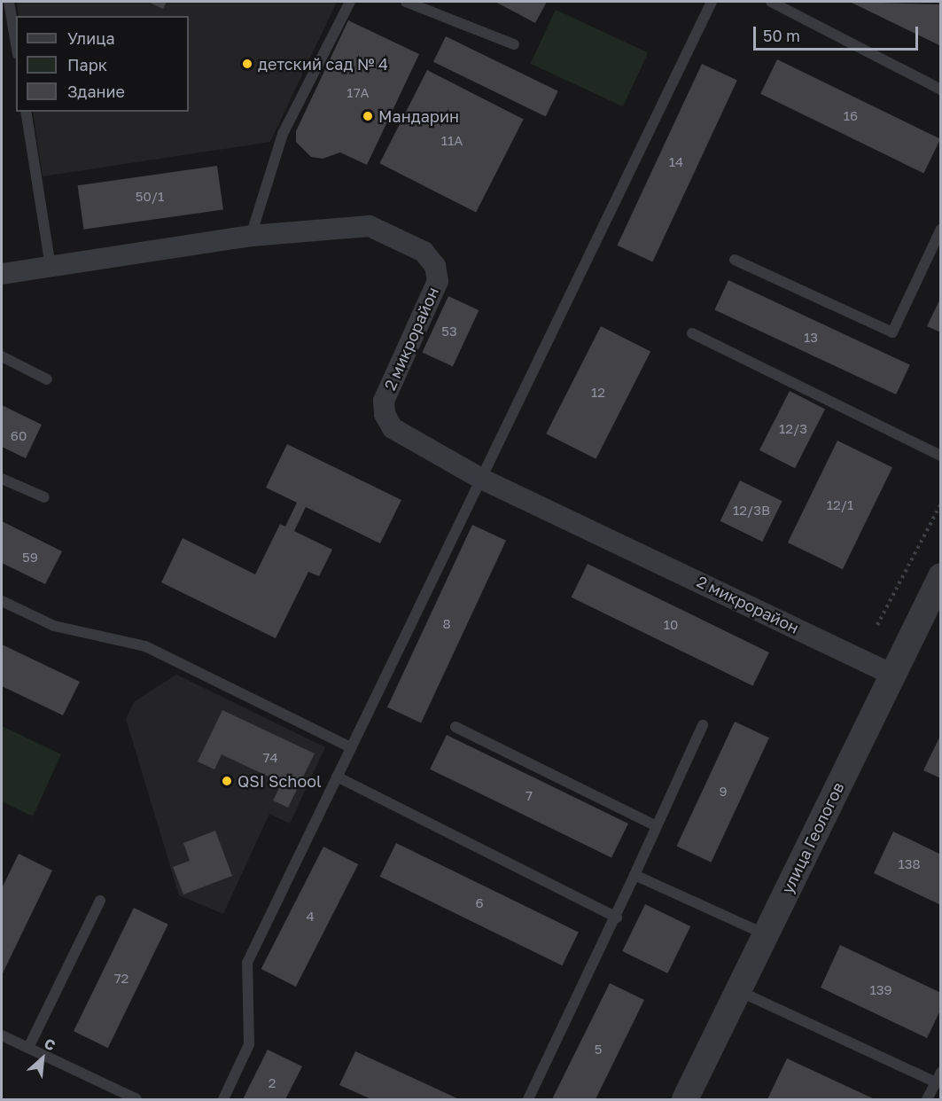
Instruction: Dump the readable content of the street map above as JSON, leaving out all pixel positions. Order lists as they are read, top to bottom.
{
  "streets": {
    "street": ["2 микрорайон", "улица Геологов"]
  },
  "crossings": [
    ["2 микрорайон", "улица Геологов"]
  ],
  "places": ["детский сад № 4", "Мандарин", "QSI School"],
  "house_numbers": [
    "17А",
    "16",
    "11А",
    "14",
    "50/1",
    "53",
    "13",
    "12",
    "12/3",
    "60",
    "12/1",
    "12/3В",
    "59",
    "8",
    "10",
    "74",
    "9",
    "7",
    "138",
    "6",
    "4",
    "72",
    "139",
    "5",
    "2"
  ],
  "legend": ["Улица", "Парк", "Здание"],
  "scale_bar": "50 m",
  "north": "top right"
}
